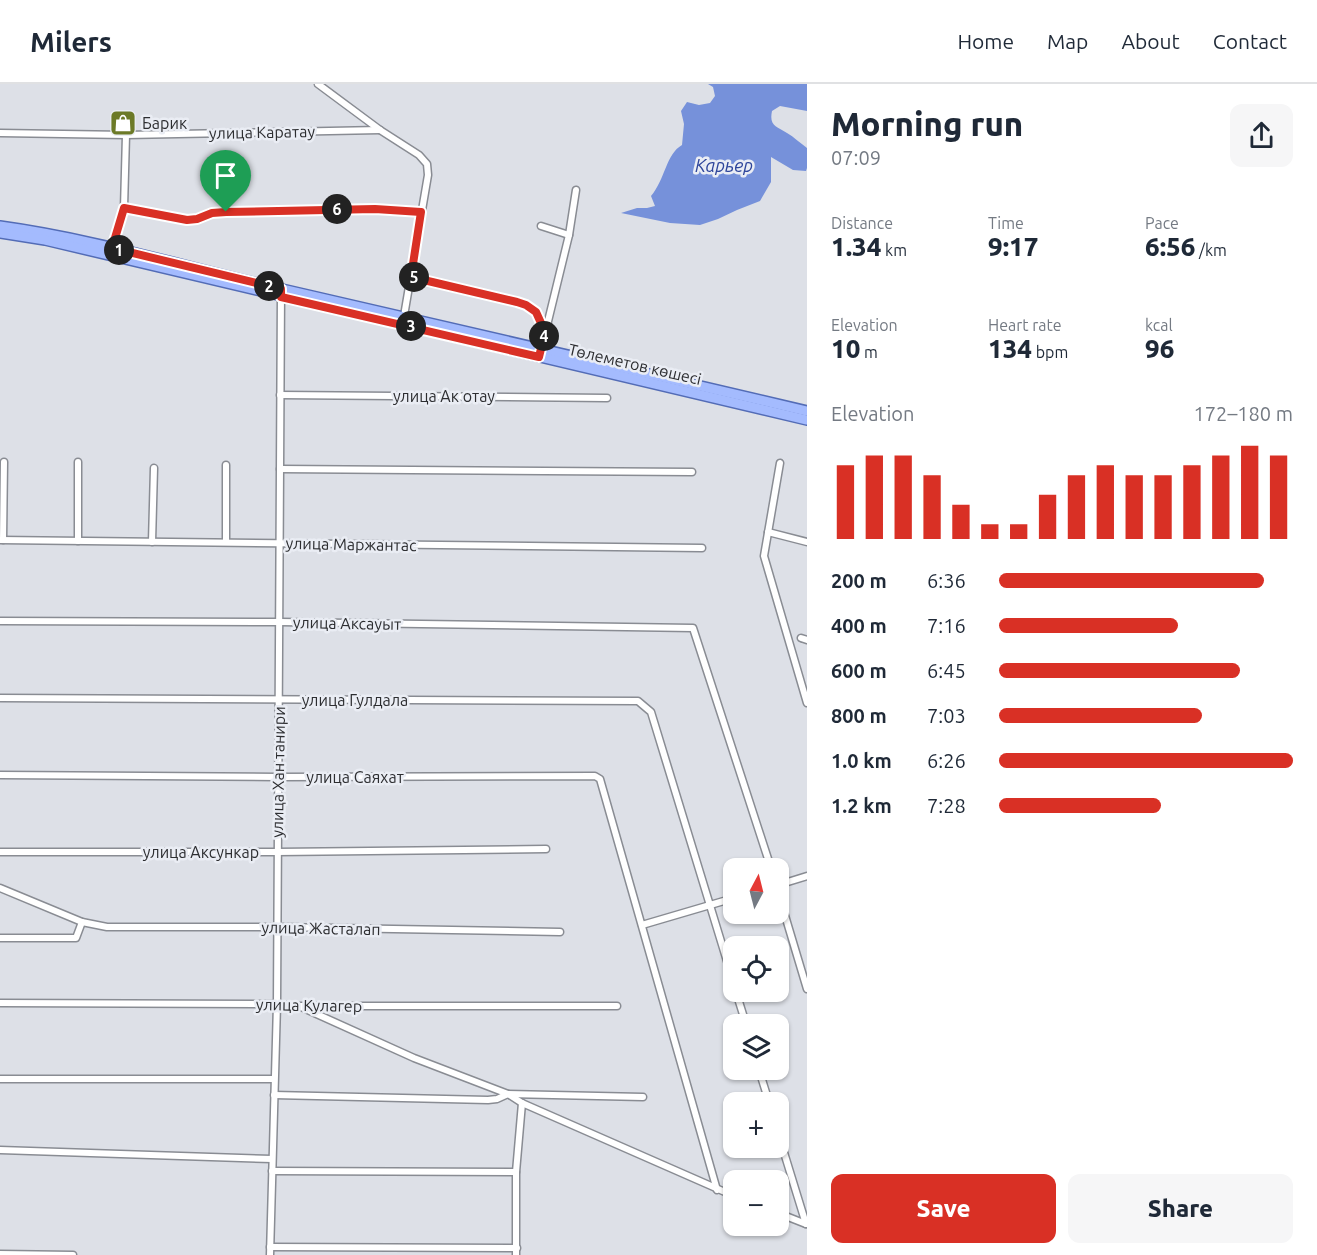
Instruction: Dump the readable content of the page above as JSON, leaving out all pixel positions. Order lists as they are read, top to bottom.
{
  "streets": {
    "main road": ["Төлеметов көшесі"],
    "street": [
      "улица Каратау",
      "улица Ак отау",
      "улица Маржантас",
      "улица Аксауыт",
      "улица Гулдала",
      "улица Хан танири",
      "улица Саяхат",
      "улица Аксункар",
      "улица Жасталап",
      "улица Кулагер"
    ]
  },
  "crossings": [
    ["Төлеметов көшесі", "улица Хан танири"],
    ["улица Ак отау", "улица Хан танири"],
    ["улица Маржантас", "улица Хан танири"],
    ["улица Аксауыт", "улица Хан танири"],
    ["улица Гулдала", "улица Хан танири"],
    ["улица Хан танири", "улица Саяхат"],
    ["улица Хан танири", "улица Аксункар"],
    ["улица Хан танири", "улица Жасталап"],
    ["улица Хан танири", "улица Кулагер"]
  ],
  "water": ["Карьер"],
  "places": {
    "shop": ["Барик"]
  },
  "north": "top",
  "page": {
    "header": "Milers",
    "nav": [
      "Home",
      "Map",
      "About",
      "Contact"
    ],
    "heading": ["Morning run", "07:09"],
    "stats": [
      ["Distance", "1.34 km"],
      ["Time", "9:17"],
      ["Pace", "6:56 /km"],
      ["Elevation", "10 m"],
      ["Heart rate", "134 bpm"],
      ["kcal", "96"]
    ],
    "pins": [
      "6",
      "1",
      "5",
      "2",
      "3",
      "4"
    ],
    "chart": ["Elevation", "172–180 m"],
    "list": [
      {
        "name": "200 m",
        "note": "6:36"
      },
      {
        "name": "400 m",
        "note": "7:16"
      },
      {
        "name": "600 m",
        "note": "6:45"
      },
      {
        "name": "800 m",
        "note": "7:03"
      },
      {
        "name": "1.0 km",
        "note": "6:26"
      },
      {
        "name": "1.2 km",
        "note": "7:28"
      }
    ],
    "map_buttons": ["+", "−"],
    "buttons": ["Save", "Share"]
  }
}
